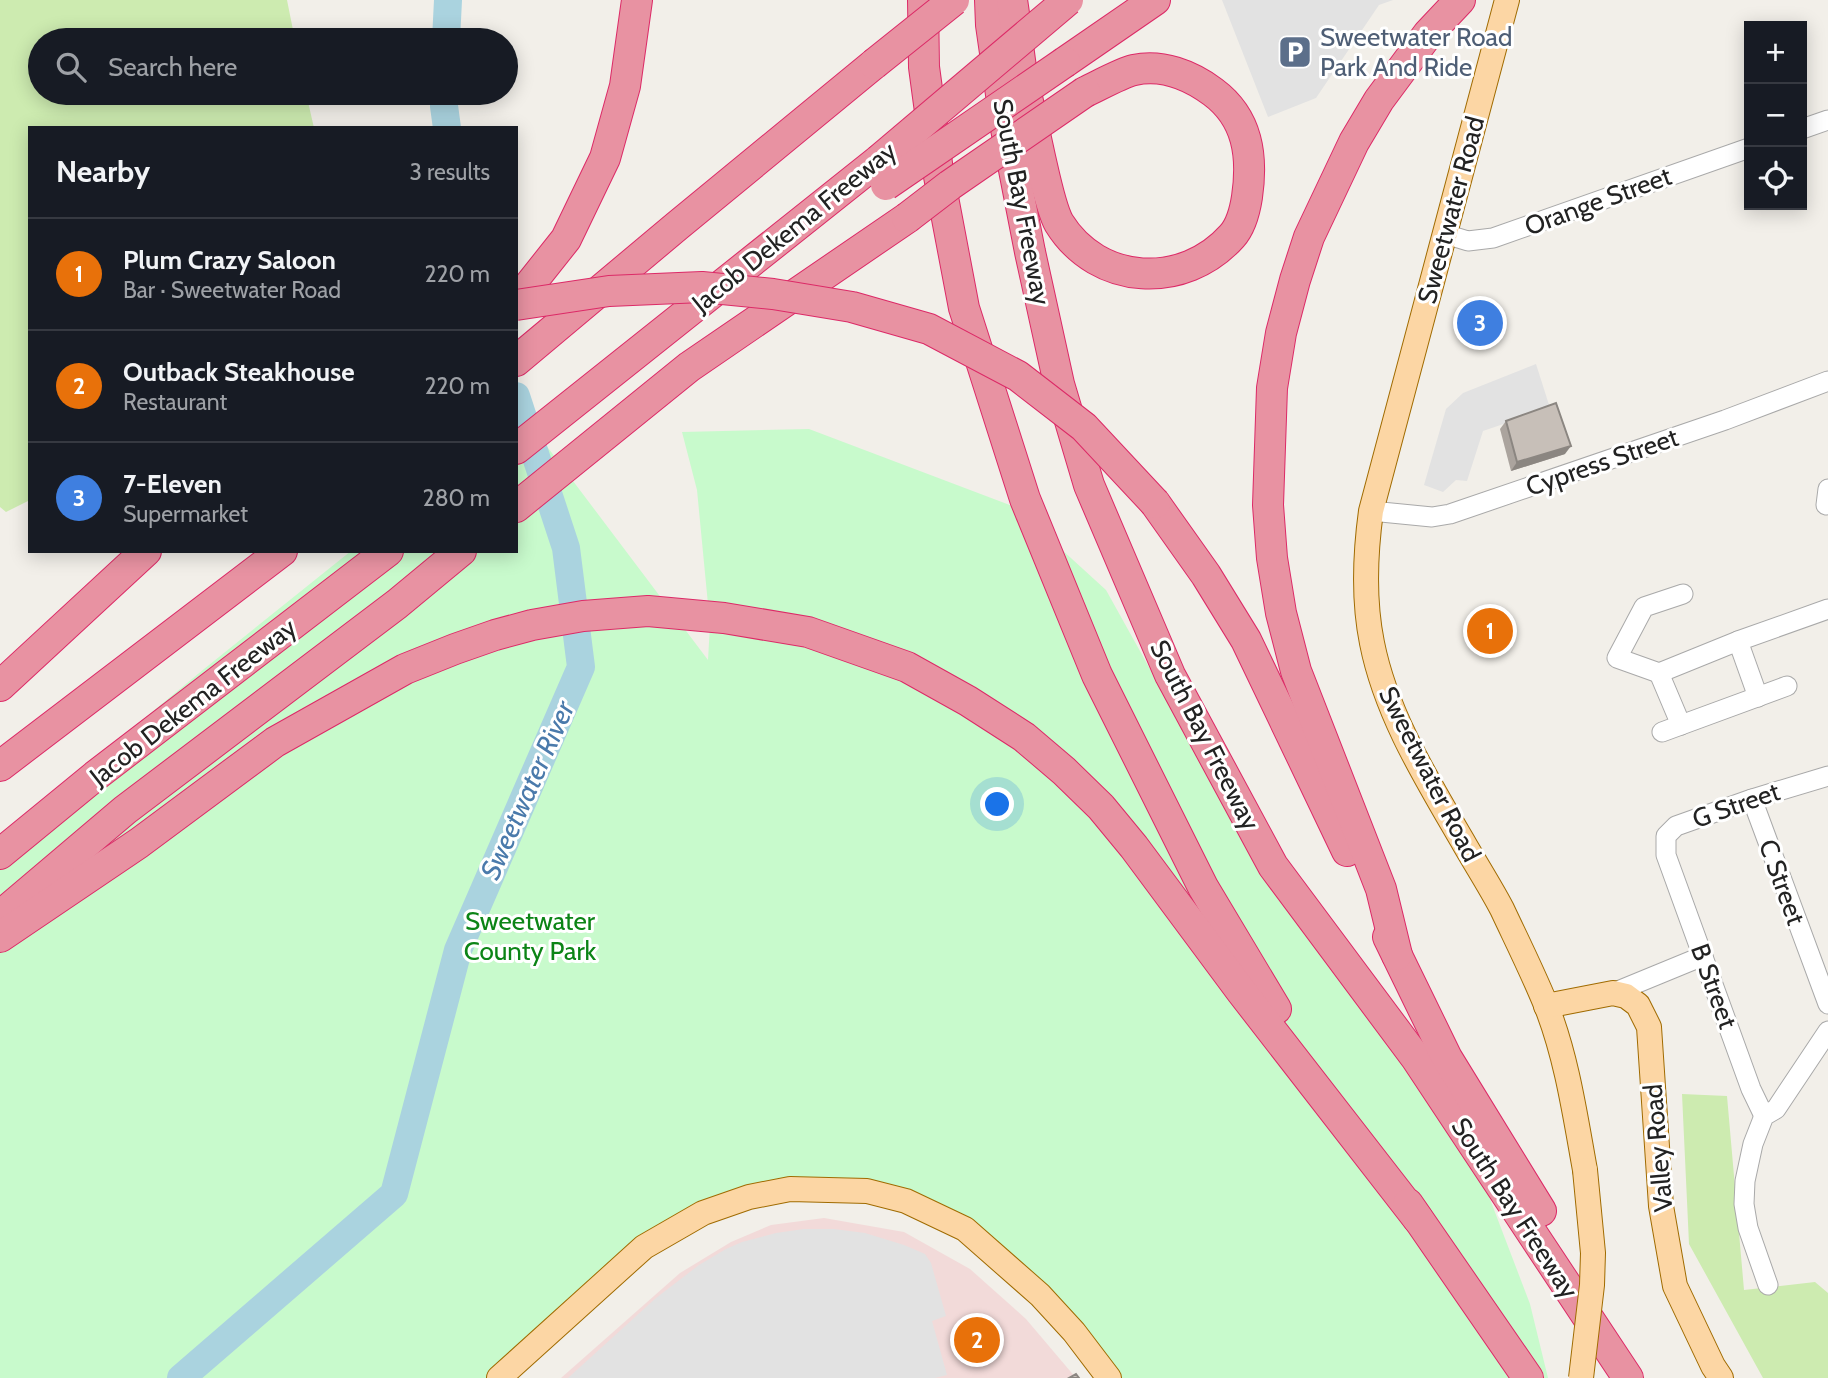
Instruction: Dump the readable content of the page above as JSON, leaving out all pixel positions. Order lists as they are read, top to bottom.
{
  "streets": {
    "highway": ["South Bay Freeway", "Jacob Dekema Freeway"],
    "main road": ["Sweetwater Road", "Valley Road"],
    "street": [
      "Orange Street",
      "Cypress Street",
      "G Street",
      "C Street",
      "B Street"
    ]
  },
  "crossings": [
    ["Orange Street", "Sweetwater Road"],
    ["Sweetwater Road", "Cypress Street"],
    ["G Street", "C Street"],
    ["G Street", "B Street"]
  ],
  "water": ["Sweetwater River"],
  "parks": ["Sweetwater County Park"],
  "places": {
    "parking": ["Sweetwater Road Park And Ride"]
  },
  "page": {
    "map_buttons": ["+", "−"],
    "search": "Search here",
    "heading": ["Nearby", "3 results"],
    "list": [
      {
        "mark": "1",
        "name": "Plum Crazy Saloon",
        "note": "Bar · Sweetwater Road",
        "value": "220 m"
      },
      {
        "mark": "2",
        "name": "Outback Steakhouse",
        "note": "Restaurant",
        "value": "220 m"
      },
      {
        "mark": "3",
        "name": "7-Eleven",
        "note": "Supermarket",
        "value": "280 m"
      }
    ],
    "pins": ["3", "1", "2"]
  }
}
